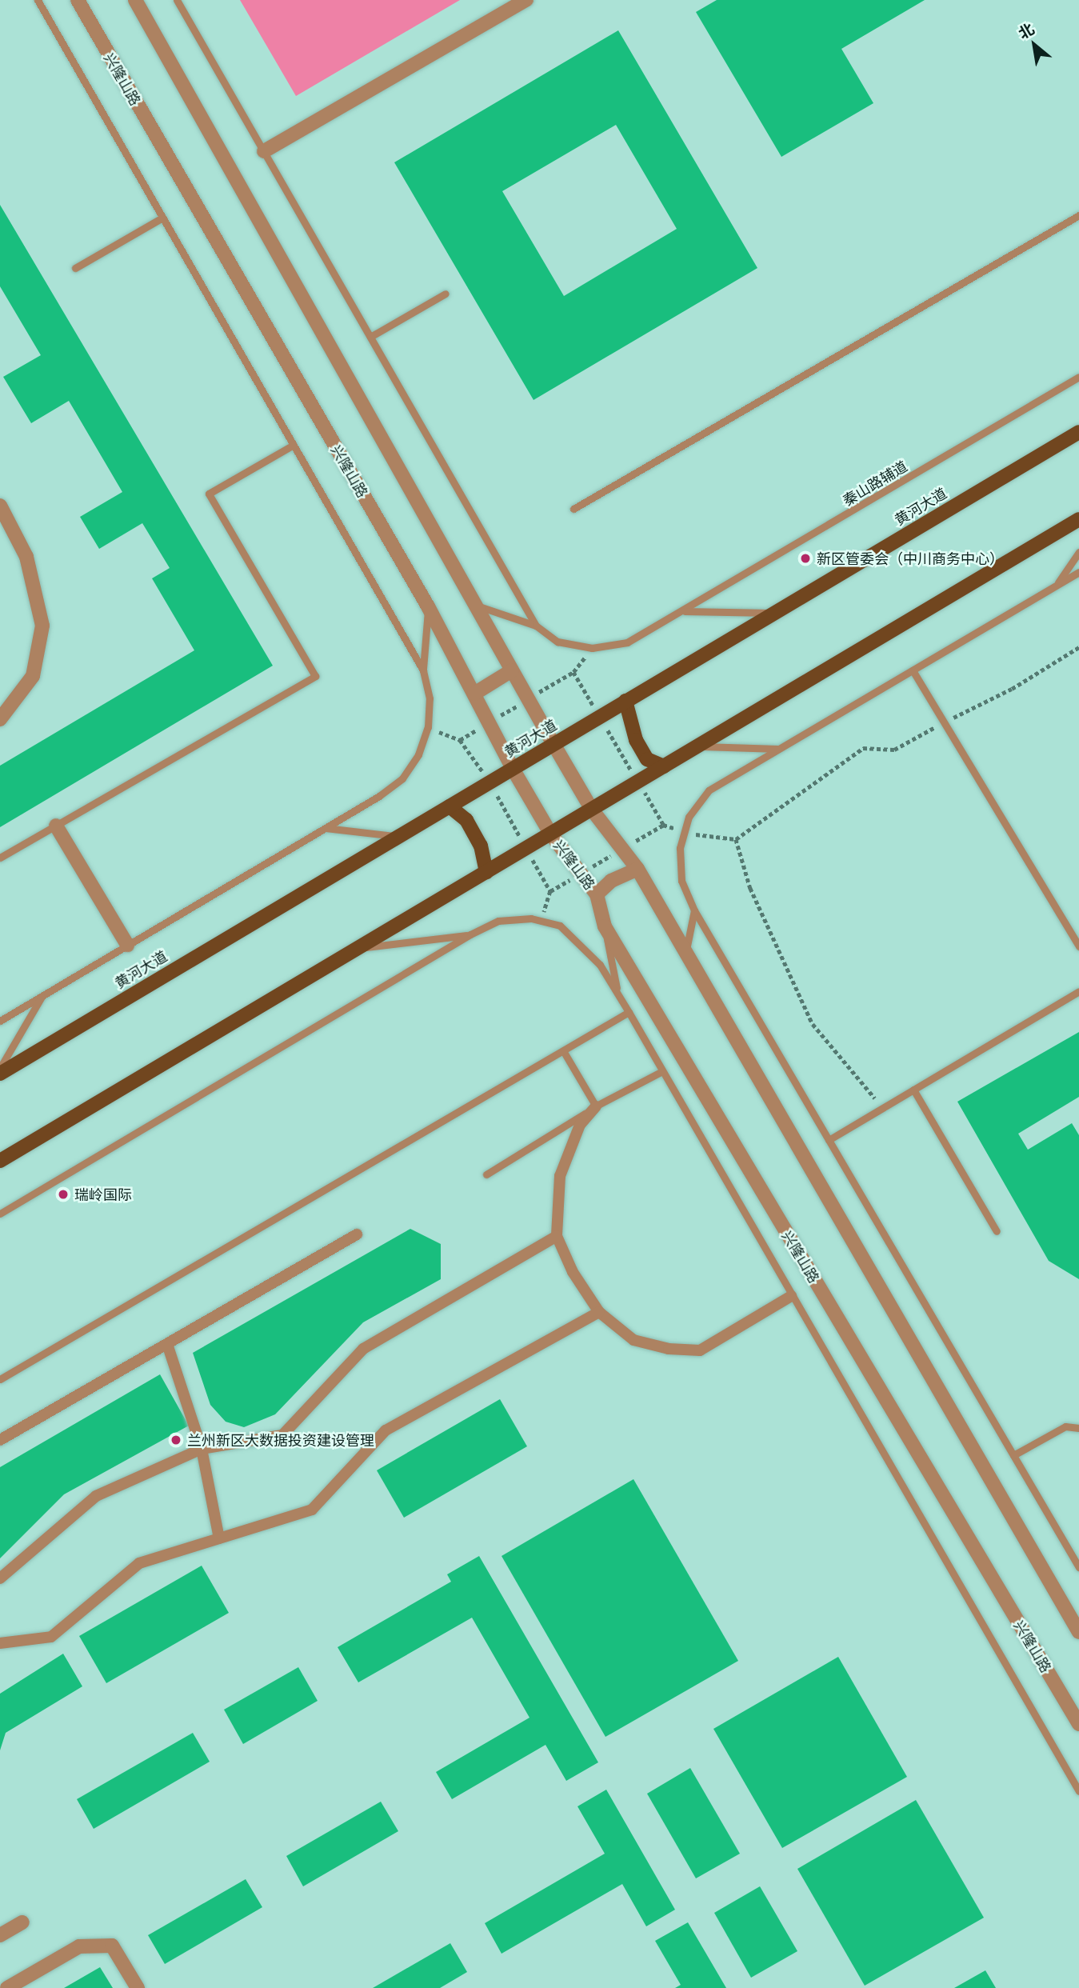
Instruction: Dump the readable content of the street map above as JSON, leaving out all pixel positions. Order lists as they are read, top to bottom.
{
  "streets": {
    "main road": ["黄河大道"],
    "street": ["兴隆山路"],
    "lane": ["秦山路辅道"]
  },
  "crossings": [
    ["兴隆山路", "黄河大道"]
  ],
  "places": ["新区管委会（中川商务中心）", "瑞岭国际", "兰州新区大数据投资建设管理"],
  "north": "top left"
}
